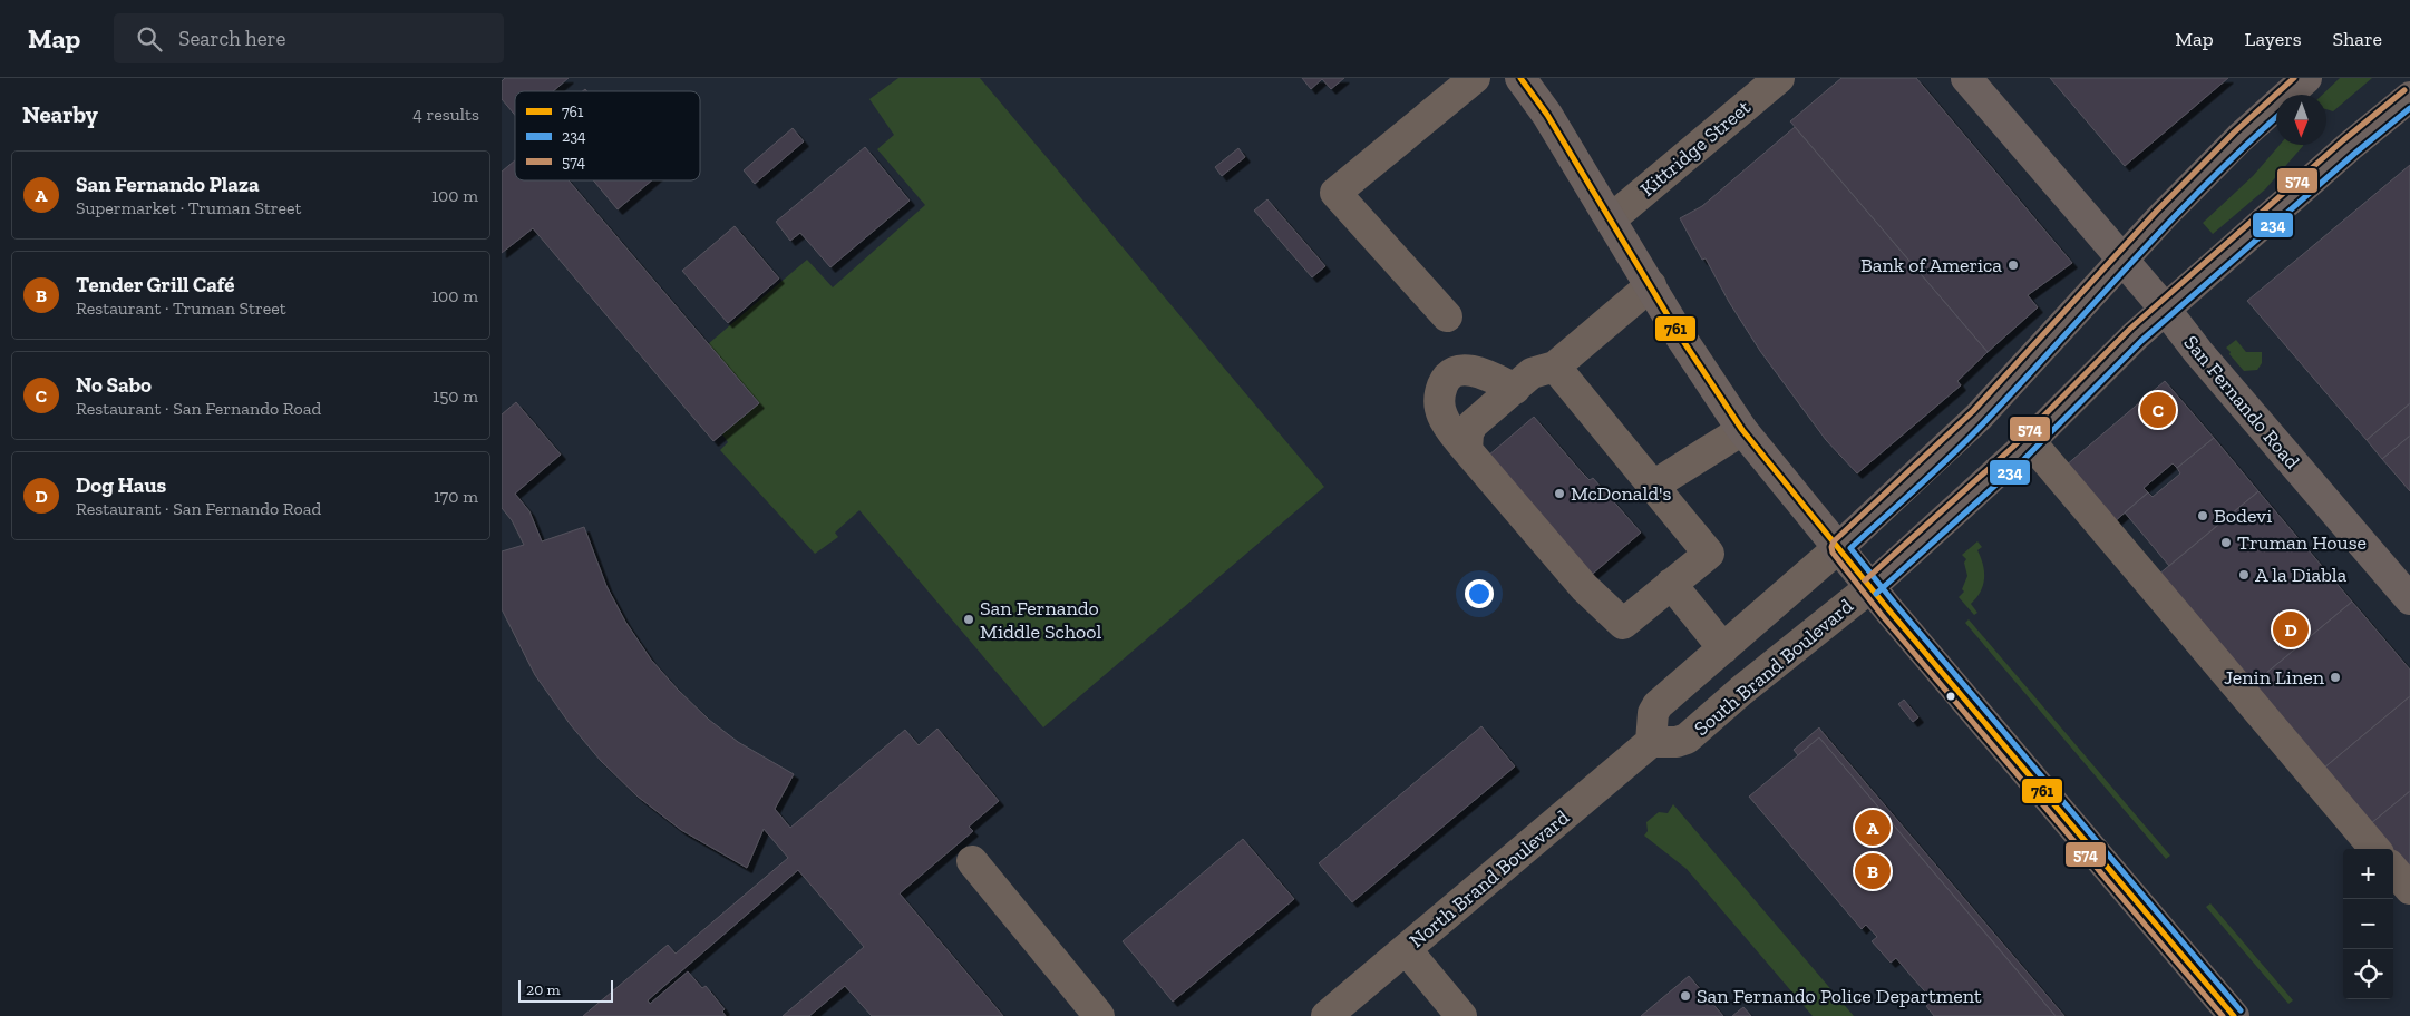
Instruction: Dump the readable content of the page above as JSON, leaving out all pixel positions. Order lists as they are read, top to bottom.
{
  "streets": {
    "main road": ["San Fernando Road", "South Brand Boulevard"],
    "street": ["Kittridge Street", "North Brand Boulevard"]
  },
  "crossings": [
    ["San Fernando Road", "South Brand Boulevard"],
    ["South Brand Boulevard", "North Brand Boulevard"]
  ],
  "places": [
    "Bank of America",
    "McDonald's",
    "Bodevi",
    "Truman House",
    "A la Diabla",
    "San Fernando Middle School",
    "Jenin Linen",
    "San Fernando Police Department"
  ],
  "lines": ["transit line 761", "transit line 574", "transit line 234"],
  "legend": ["761", "234", "574"],
  "scale_bar": "20 m",
  "north": "bottom",
  "page": {
    "header": "Map",
    "search": "Search here",
    "nav": ["Map", "Layers", "Share"],
    "heading": ["Nearby", "4 results"],
    "list": [
      {
        "mark": "A",
        "name": "San Fernando Plaza",
        "note": "Supermarket · Truman Street",
        "value": "100 m"
      },
      {
        "mark": "B",
        "name": "Tender Grill Café",
        "note": "Restaurant · Truman Street",
        "value": "100 m"
      },
      {
        "mark": "C",
        "name": "No Sabo",
        "note": "Restaurant · San Fernando Road",
        "value": "150 m"
      },
      {
        "mark": "D",
        "name": "Dog Haus",
        "note": "Restaurant · San Fernando Road",
        "value": "170 m"
      }
    ],
    "pins": [
      "C",
      "D",
      "A",
      "B"
    ],
    "map_buttons": ["+", "−"],
    "scale": "20 m"
  }
}
